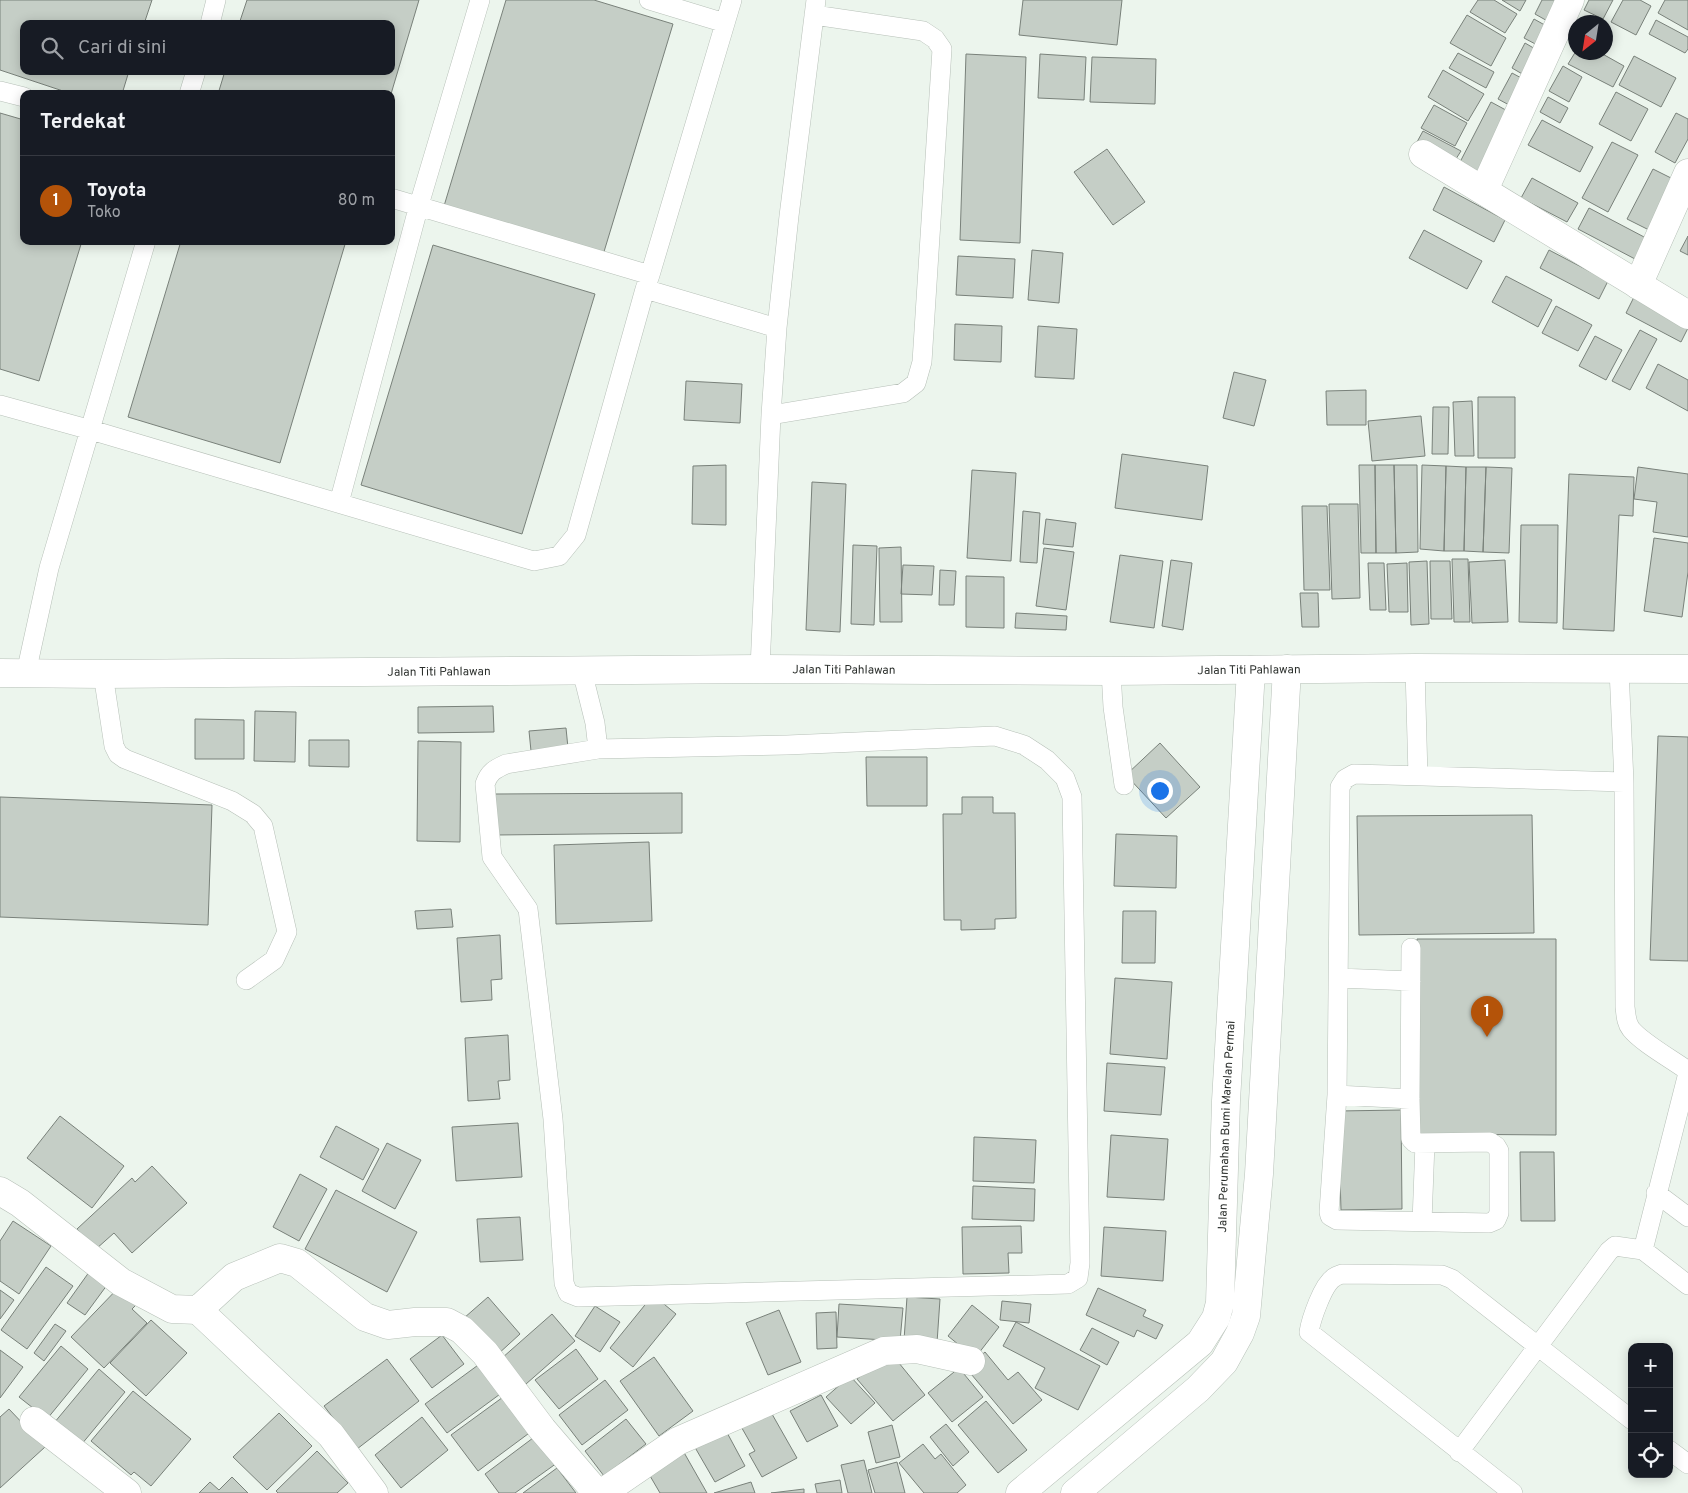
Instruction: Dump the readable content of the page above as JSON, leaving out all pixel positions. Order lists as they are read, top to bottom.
{
  "streets": {
    "street": ["Jalan Titi Pahlawan", "Jalan Perumahan Bumi Marelan Permai"]
  },
  "crossings": [
    ["Jalan Titi Pahlawan", "Jalan Perumahan Bumi Marelan Permai"]
  ],
  "north": "bottom left",
  "page": {
    "search": "Cari di sini",
    "heading": "Terdekat",
    "list": [
      {
        "mark": "1",
        "name": "Toyota",
        "note": "Toko",
        "value": "80 m"
      }
    ],
    "pins": "1",
    "map_buttons": ["+", "−"]
  }
}
